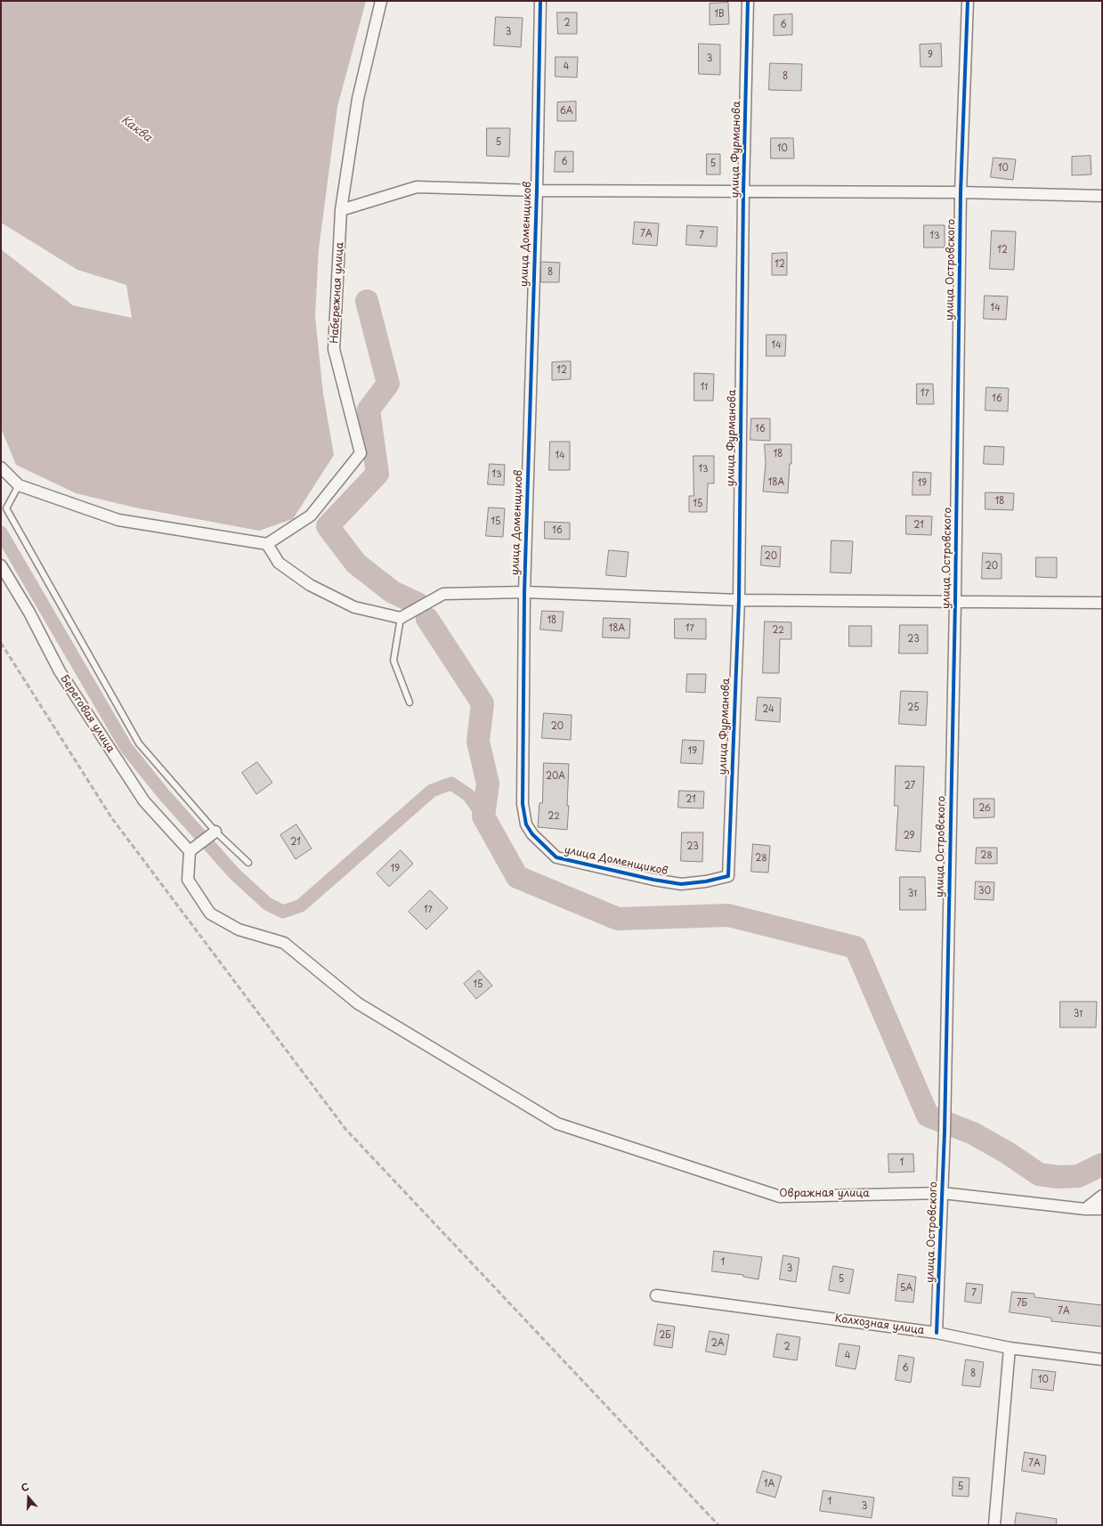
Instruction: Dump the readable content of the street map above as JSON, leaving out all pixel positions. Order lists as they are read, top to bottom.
{
  "streets": {
    "street": [
      "улица Фурманова",
      "улица Доменщиков",
      "улица Островского",
      "Набережная улица",
      "Береговая улица",
      "Овражная улица",
      "Колхозная улица"
    ]
  },
  "crossings": [
    ["улица Фурманова", "улица Доменщиков"],
    ["улица Островского", "Овражная улица"],
    ["улица Островского", "Колхозная улица"],
    ["Береговая улица", "Овражная улица"]
  ],
  "water": ["Каква"],
  "house_numbers": [
    "1В",
    "2",
    "6",
    "3",
    "9",
    "3",
    "4",
    "8",
    "6А",
    "5",
    "10",
    "6",
    "5",
    "10",
    "7А",
    "7",
    "13",
    "12",
    "12",
    "8",
    "14",
    "14",
    "12",
    "11",
    "17",
    "16",
    "16",
    "18",
    "14",
    "13",
    "13",
    "18А",
    "19",
    "18",
    "15",
    "15",
    "21",
    "16",
    "20",
    "20",
    "18",
    "18А",
    "17",
    "22",
    "23",
    "25",
    "24",
    "20",
    "19",
    "20А",
    "27",
    "21",
    "26",
    "22",
    "29",
    "21",
    "23",
    "28",
    "28",
    "19",
    "30",
    "31",
    "17",
    "15",
    "31",
    "1",
    "1",
    "3",
    "5",
    "5А",
    "7",
    "7Б",
    "7А",
    "2Б",
    "2А",
    "2",
    "4",
    "6",
    "8",
    "10",
    "7А",
    "1А",
    "5",
    "1",
    "3"
  ],
  "north": "top"
}
